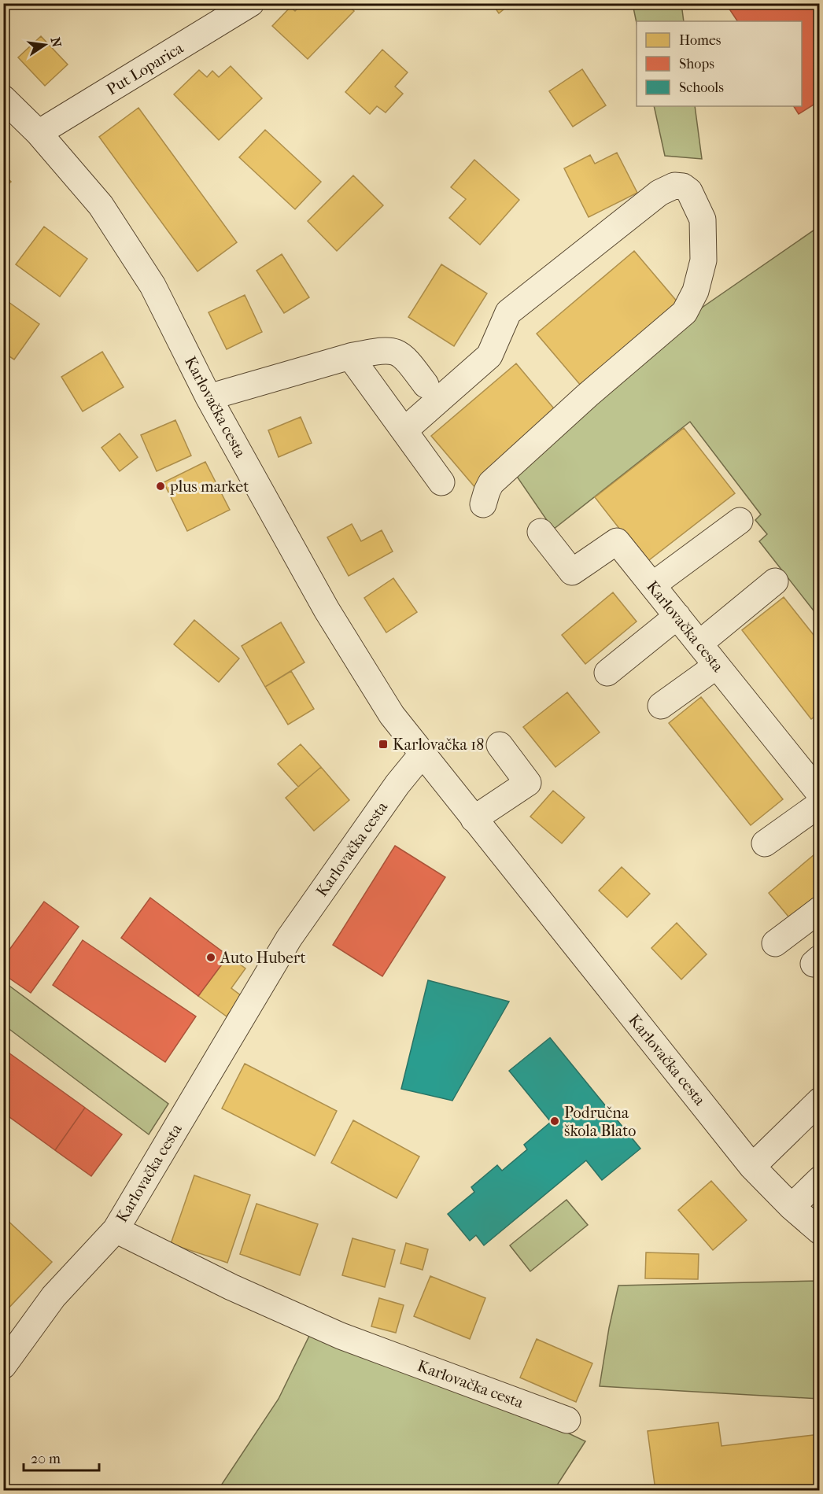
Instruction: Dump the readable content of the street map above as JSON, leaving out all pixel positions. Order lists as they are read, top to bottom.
{
  "streets": {
    "street": ["Put Loparica", "Karlovačka cesta"]
  },
  "crossings": [
    ["Put Loparica", "Karlovačka cesta"]
  ],
  "places": {
    "other": ["plus market", "Auto Hubert", "Područna škola Blato"],
    "transit": ["Karlovačka 18"]
  },
  "legend": ["Homes", "Shops", "Schools"],
  "scale_bar": "20 m",
  "north": "right"
}
